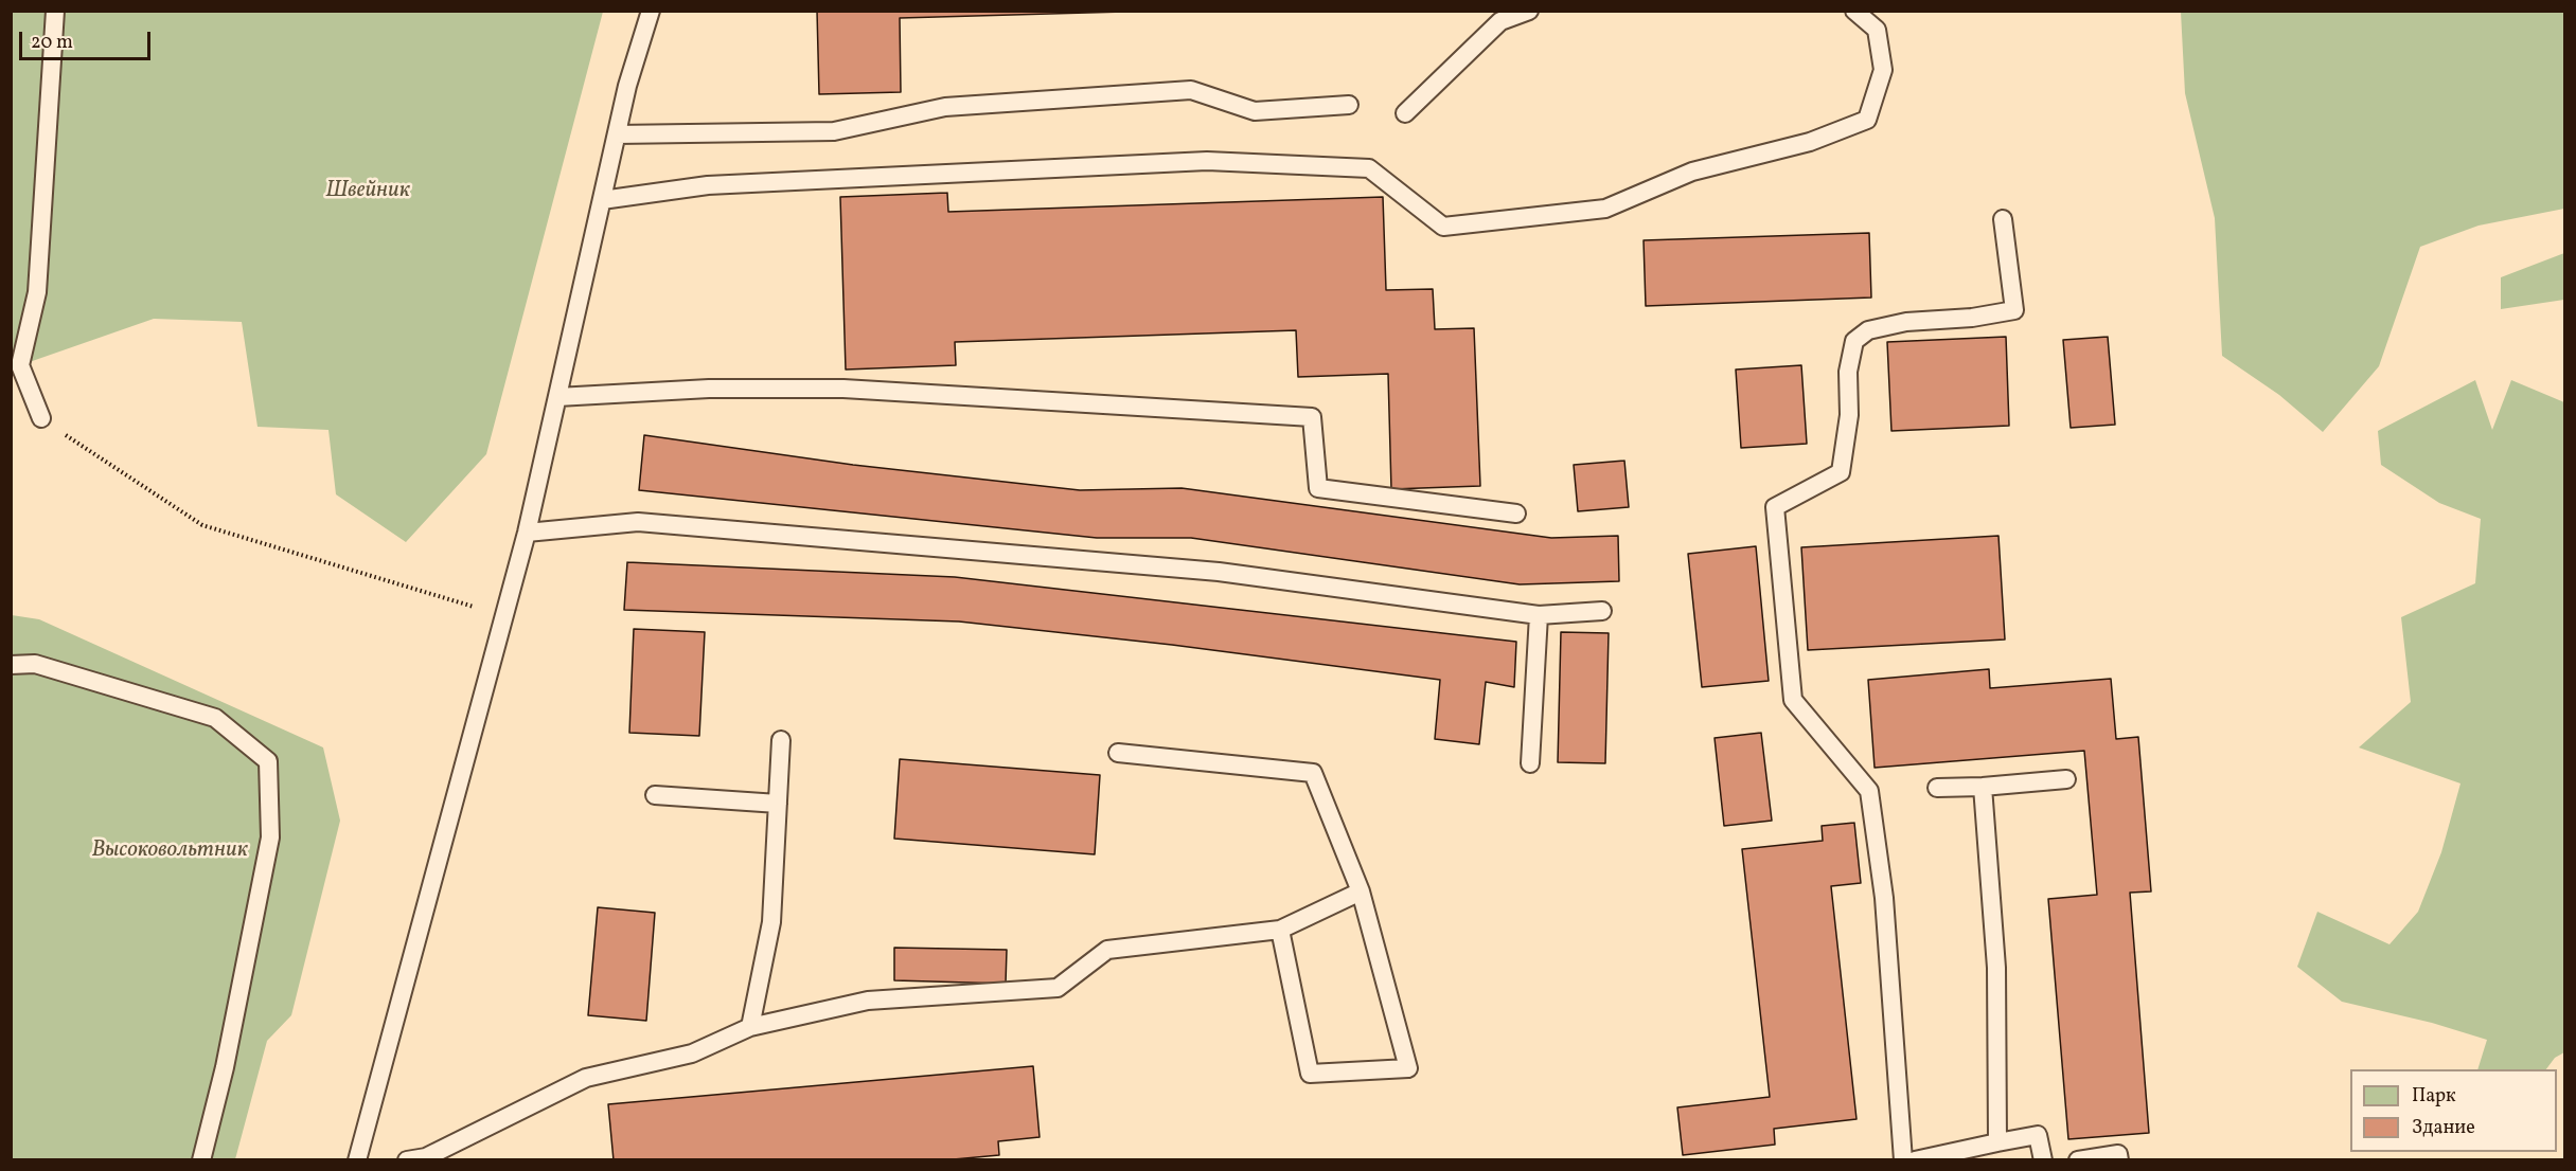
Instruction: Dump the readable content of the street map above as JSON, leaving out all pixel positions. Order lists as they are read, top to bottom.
{
  "parks": ["Швейник", "Высоковольтник"],
  "legend": ["Парк", "Здание"],
  "scale_bar": "20 m"
}
